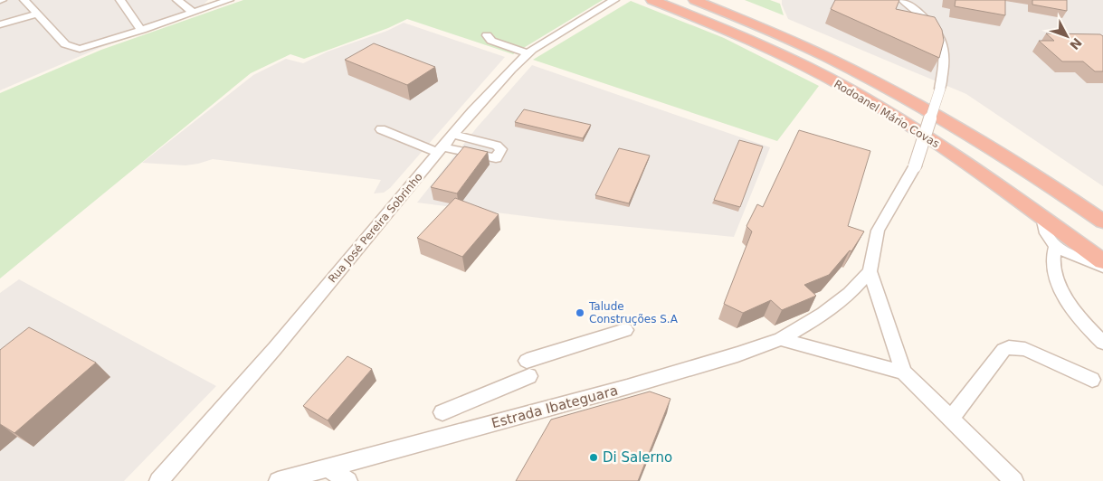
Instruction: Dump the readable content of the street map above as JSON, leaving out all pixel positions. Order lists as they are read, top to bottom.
{
  "streets": {
    "highway": ["Rodoanel Mário Covas"],
    "street": ["Rua José Pereira Sobrinho", "Estrada Ibateguara"]
  },
  "places": ["Talude Construções S.A", "Di Salerno"],
  "north": "bottom right"
}
